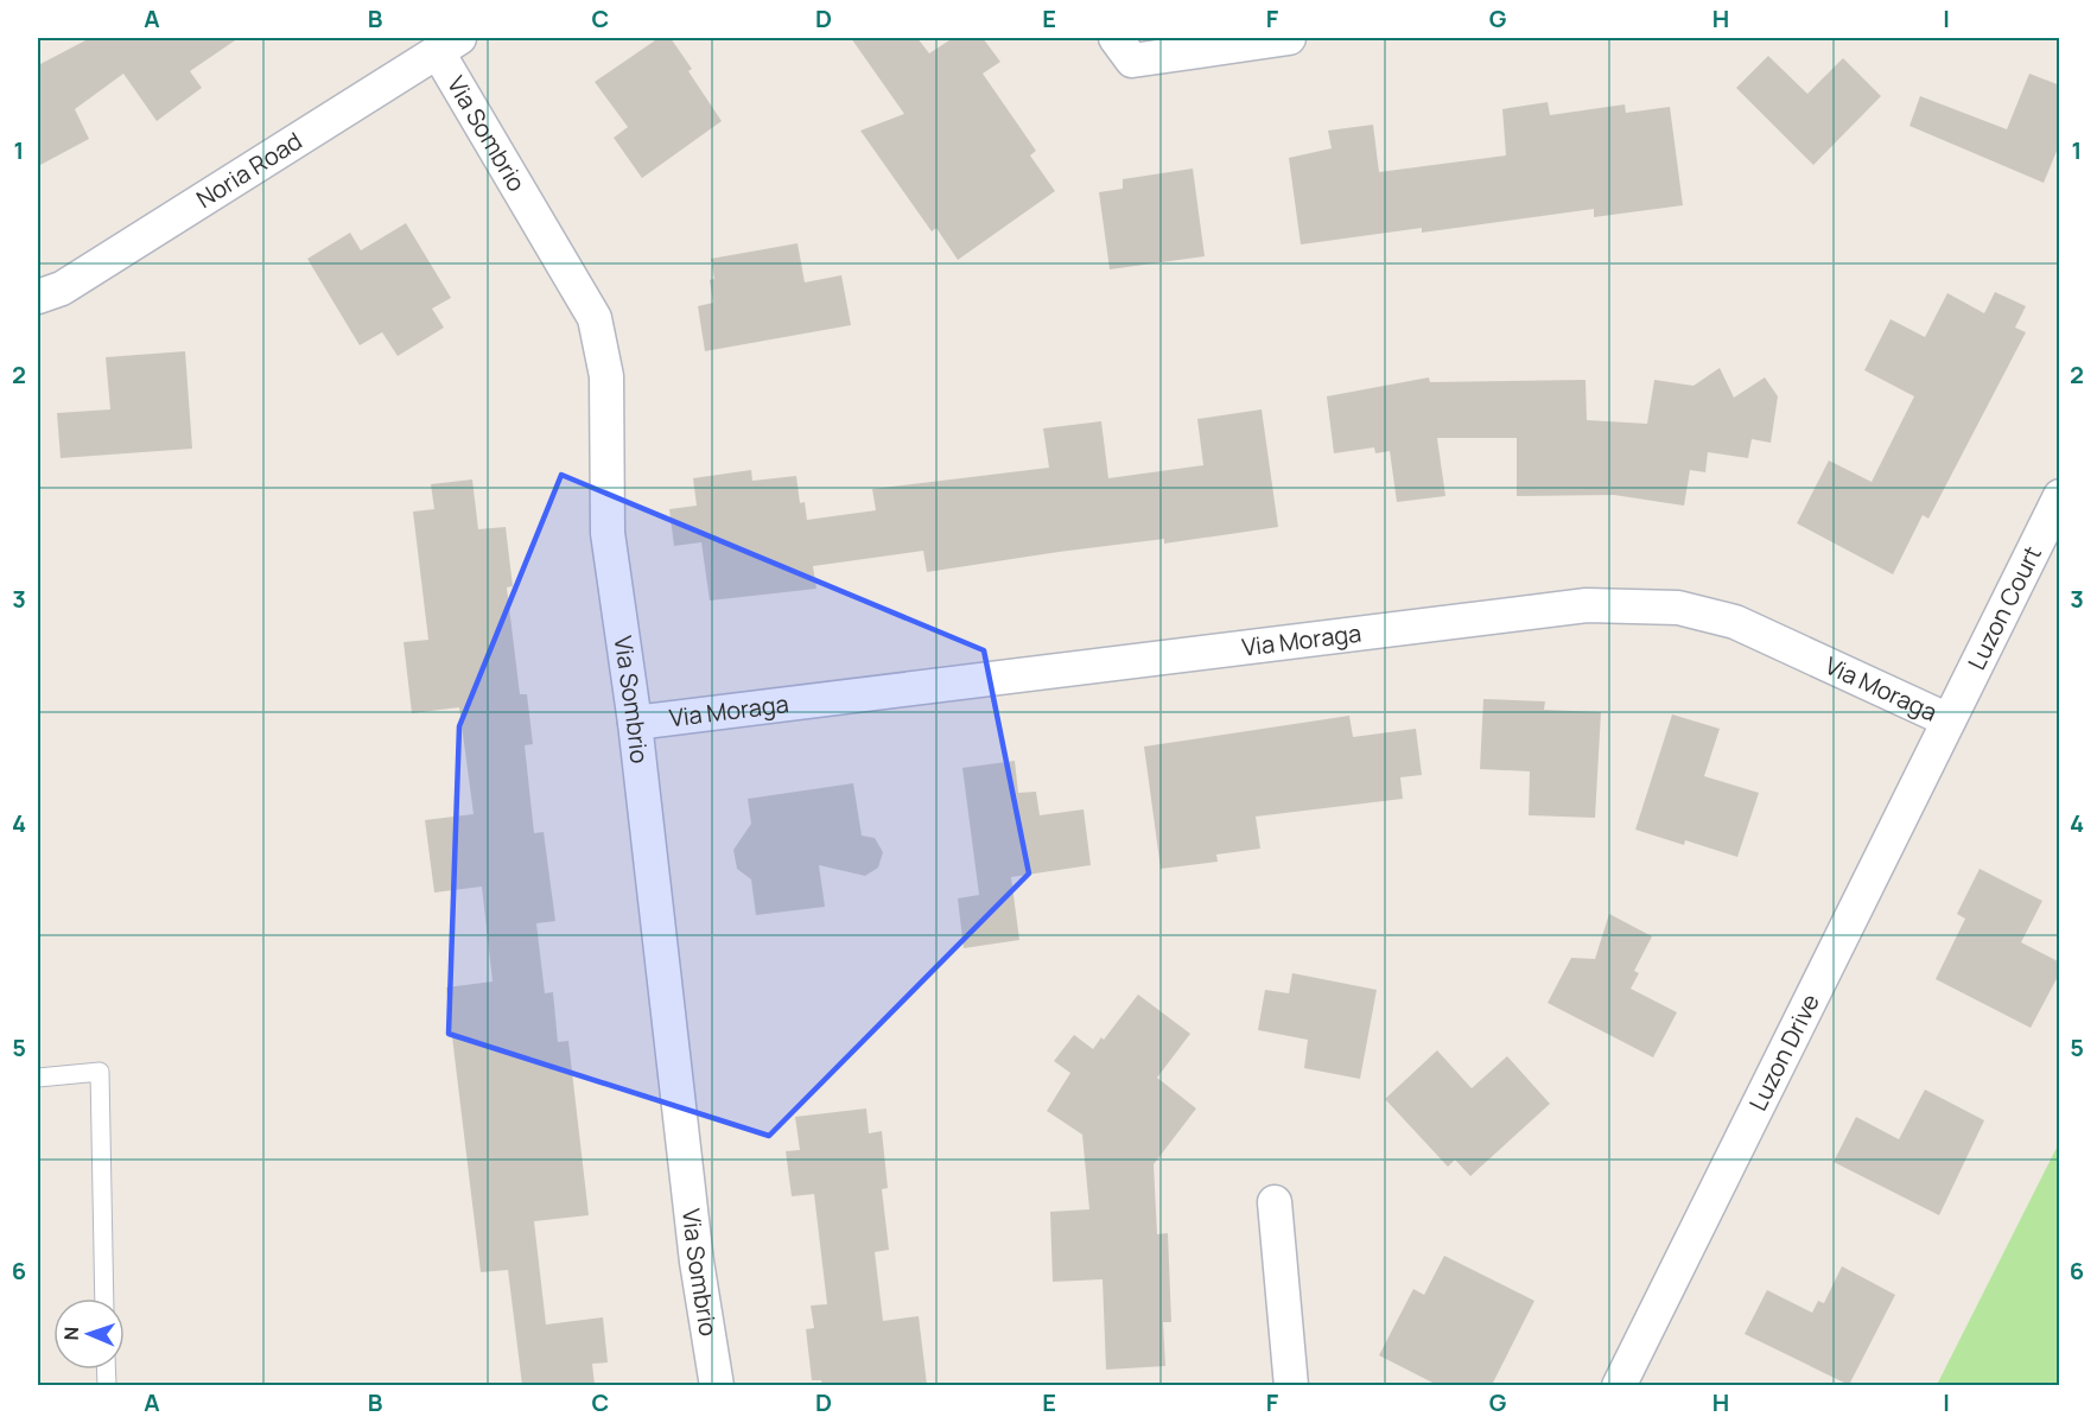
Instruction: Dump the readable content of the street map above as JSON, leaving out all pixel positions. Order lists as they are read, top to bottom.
{
  "streets": {
    "street": [
      "Via Sombrio",
      "Noria Road",
      "Luzon Court",
      "Via Moraga",
      "Luzon Drive"
    ]
  },
  "crossings": [
    ["Via Sombrio", "Noria Road"],
    ["Via Sombrio", "Via Moraga"],
    ["Luzon Court", "Via Moraga"],
    ["Luzon Court", "Luzon Drive"],
    ["Via Moraga", "Luzon Drive"]
  ],
  "north": "left",
  "grid": {
    "columns": [
      "A",
      "B",
      "C",
      "D",
      "E",
      "F",
      "G",
      "H",
      "I"
    ],
    "rows": [
      "1",
      "2",
      "3",
      "4",
      "5",
      "6"
    ]
  }
}
